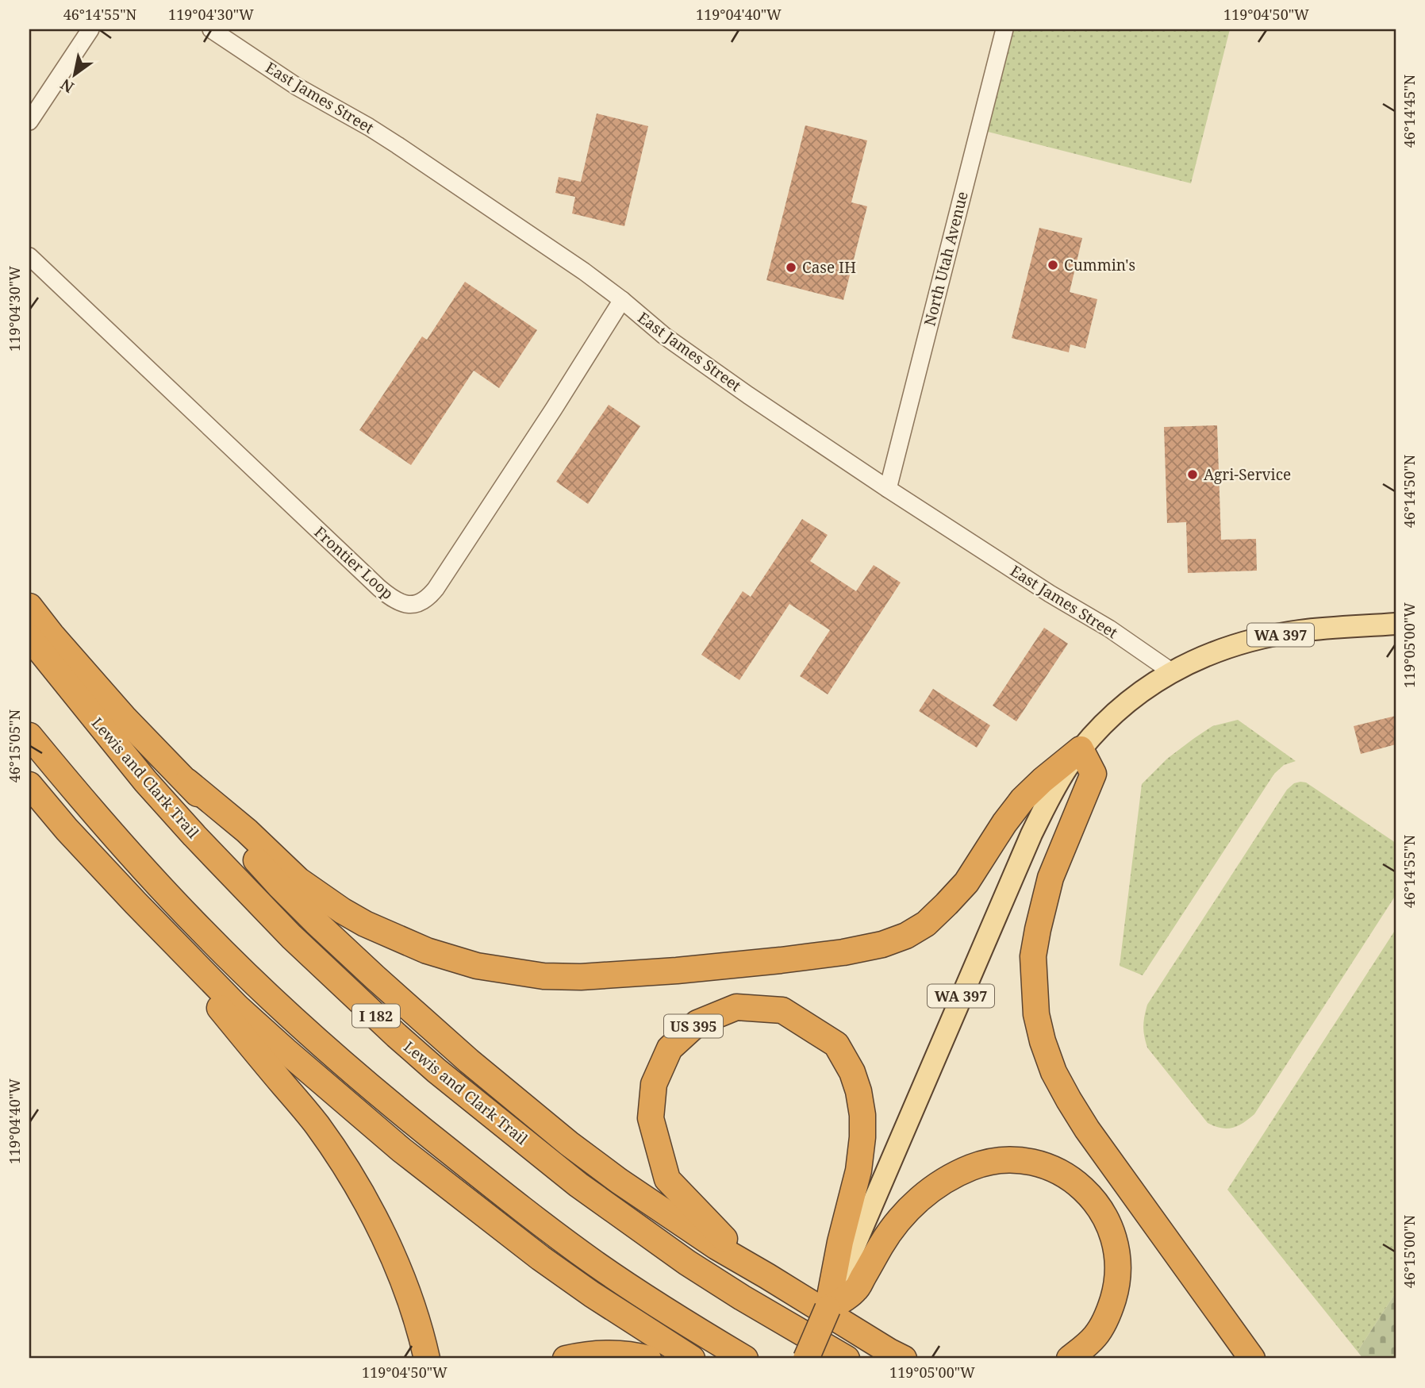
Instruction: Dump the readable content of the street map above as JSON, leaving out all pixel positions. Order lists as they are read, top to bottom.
{
  "streets": {
    "highway": ["Lewis and Clark Trail", "I 182", "US 395"],
    "main road": ["WA 397"],
    "street": ["East James Street", "North Utah Avenue", "Frontier Loop"]
  },
  "crossings": [
    ["East James Street", "North Utah Avenue"],
    ["East James Street", "Frontier Loop"],
    ["East James Street", "WA 397"],
    ["WA 397", "US 395"]
  ],
  "places": ["Cummin's", "Case IH", "Agri-Service"],
  "north": "bottom left",
  "coordinates": [
    "46°14'55\"N",
    "119°04'30\"W",
    "119°04'40\"W",
    "119°04'50\"W",
    "46°14'45\"N",
    "46°14'50\"N",
    "119°05'00\"W",
    "46°15'05\"N",
    "46°15'00\"N"
  ]
}
